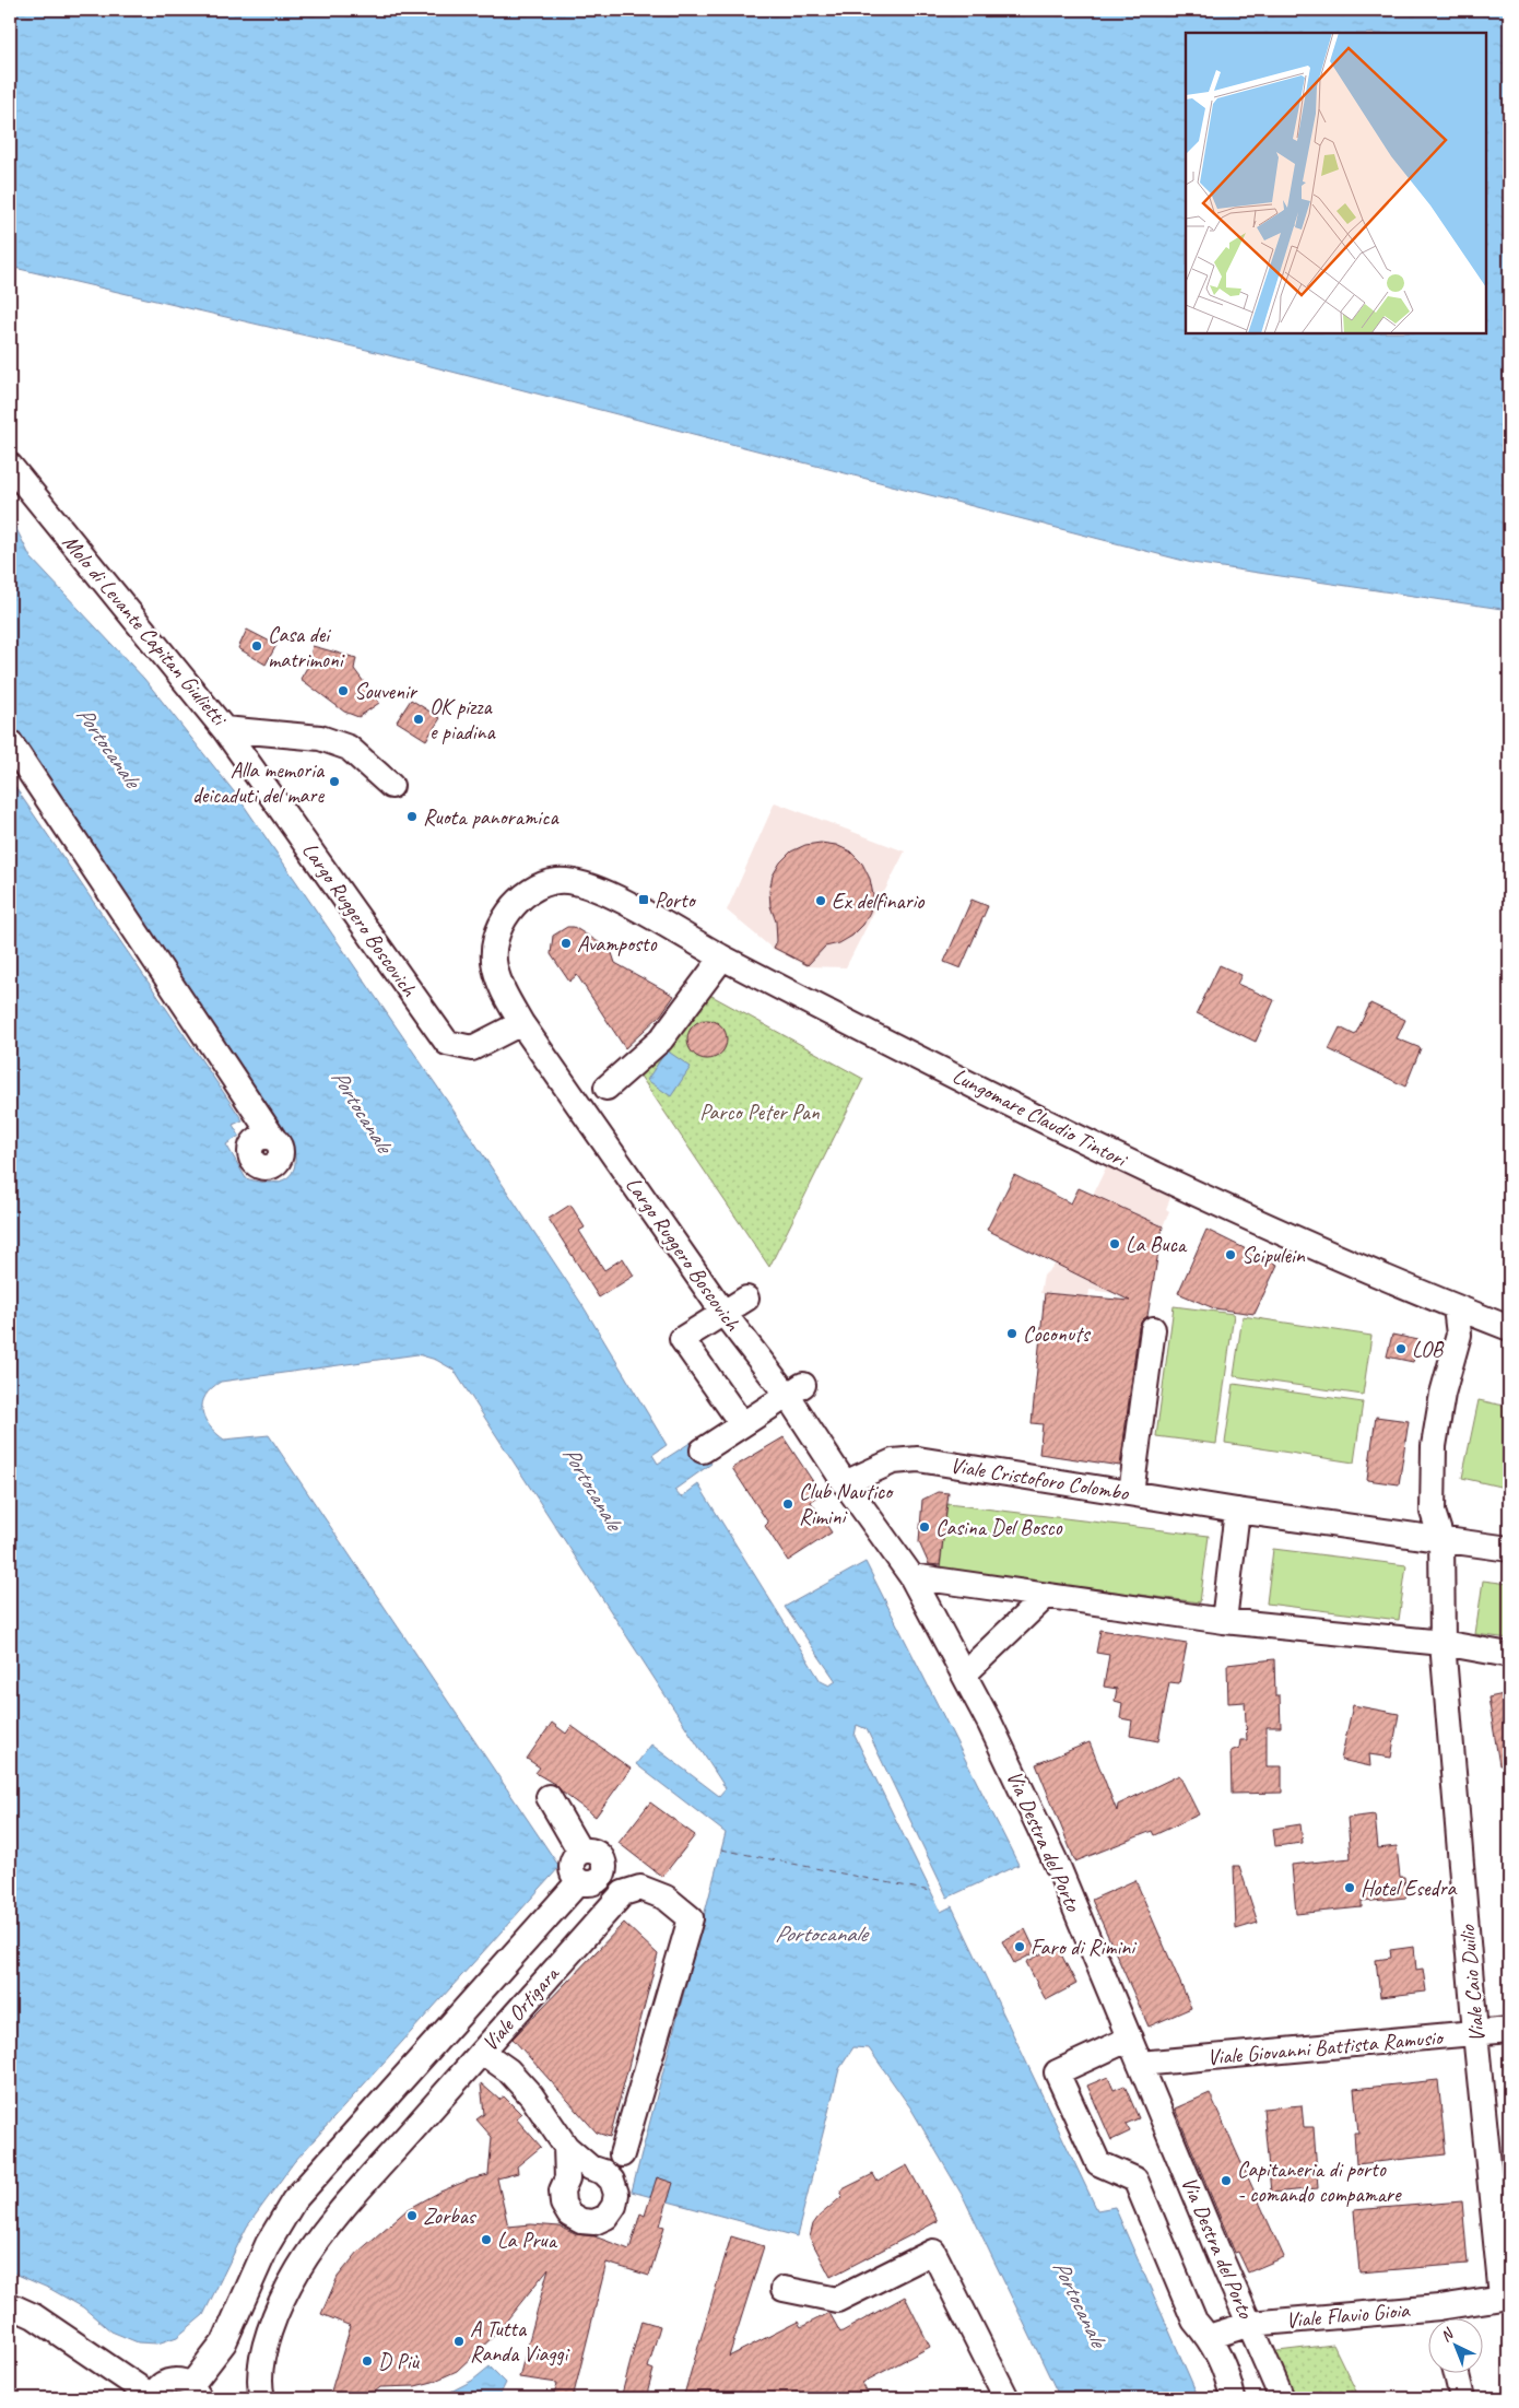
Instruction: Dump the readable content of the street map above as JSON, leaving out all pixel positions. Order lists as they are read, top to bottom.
{
  "streets": {
    "street": [
      "Molo di Levante Capitan Giulietti",
      "Largo Ruggero Boscovich",
      "Lungomare Claudio Tintori",
      "Viale Cristoforo Colombo",
      "Via Destra del Porto",
      "Viale Caio Duilio",
      "Viale Ortigara",
      "Viale Giovanni Battista Ramusio",
      "Viale Flavio Gioia"
    ]
  },
  "crossings": [
    ["Molo di Levante Capitan Giulietti", "Largo Ruggero Boscovich"],
    ["Largo Ruggero Boscovich", "Lungomare Claudio Tintori"],
    ["Largo Ruggero Boscovich", "Viale Cristoforo Colombo"],
    ["Largo Ruggero Boscovich", "Via Destra del Porto"],
    ["Lungomare Claudio Tintori", "Viale Caio Duilio"],
    ["Viale Cristoforo Colombo", "Via Destra del Porto"],
    ["Viale Cristoforo Colombo", "Viale Caio Duilio"],
    ["Via Destra del Porto", "Viale Giovanni Battista Ramusio"],
    ["Via Destra del Porto", "Viale Flavio Gioia"],
    ["Viale Caio Duilio", "Viale Giovanni Battista Ramusio"],
    ["Viale Caio Duilio", "Viale Flavio Gioia"]
  ],
  "water": ["Portocanale"],
  "parks": ["Parco Peter Pan"],
  "places": {
    "other": [
      "Casa dei matrimoni",
      "Souvenir",
      "OK pizza e piadina",
      "Alla memoria deicaduti del mare",
      "Ruota panoramica",
      "Ex delfinario",
      "Avamposto",
      "La Buca",
      "Scipulein",
      "Coconuts",
      "LOB",
      "Club Nautico Rimini",
      "Casina Del Bosco",
      "Hotel Esedra",
      "Faro di Rimini",
      "Capitaneria di porto - comando compamare",
      "Zorbas",
      "La Prua",
      "A Tutta Randa Viaggi",
      "D Più"
    ],
    "transit": ["Porto"]
  },
  "north": "top left"
}
